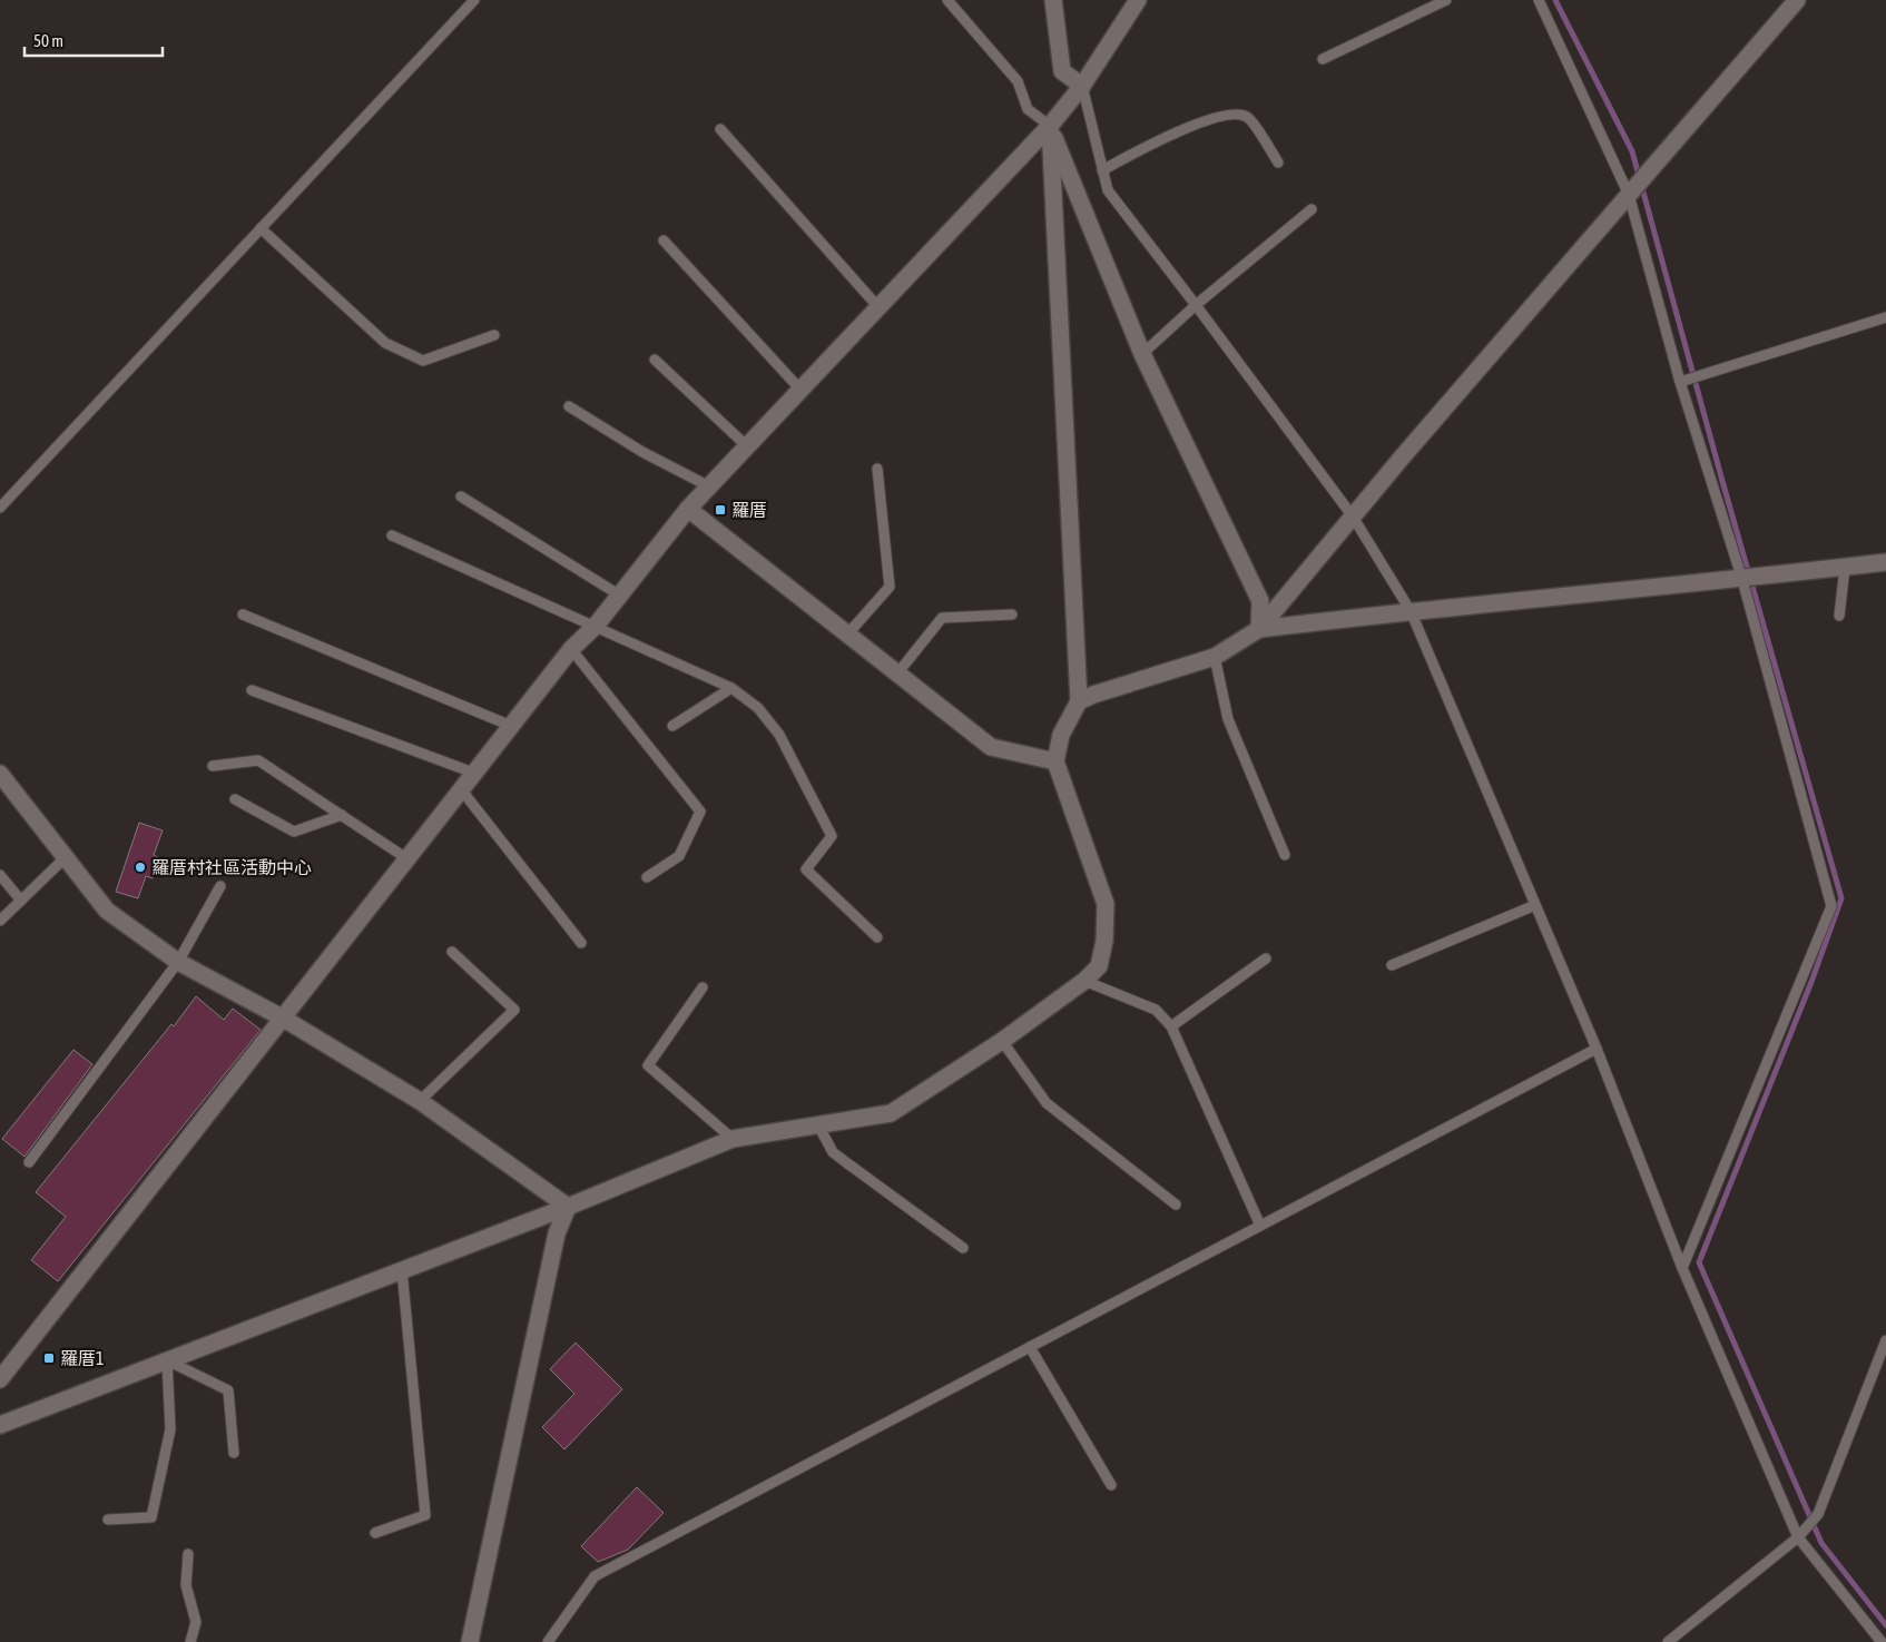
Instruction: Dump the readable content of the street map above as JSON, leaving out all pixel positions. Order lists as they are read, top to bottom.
{
  "places": {
    "transit": ["羅厝", "羅厝1"],
    "other": ["羅厝村社區活動中心"]
  },
  "scale_bar": "50 m"
}
